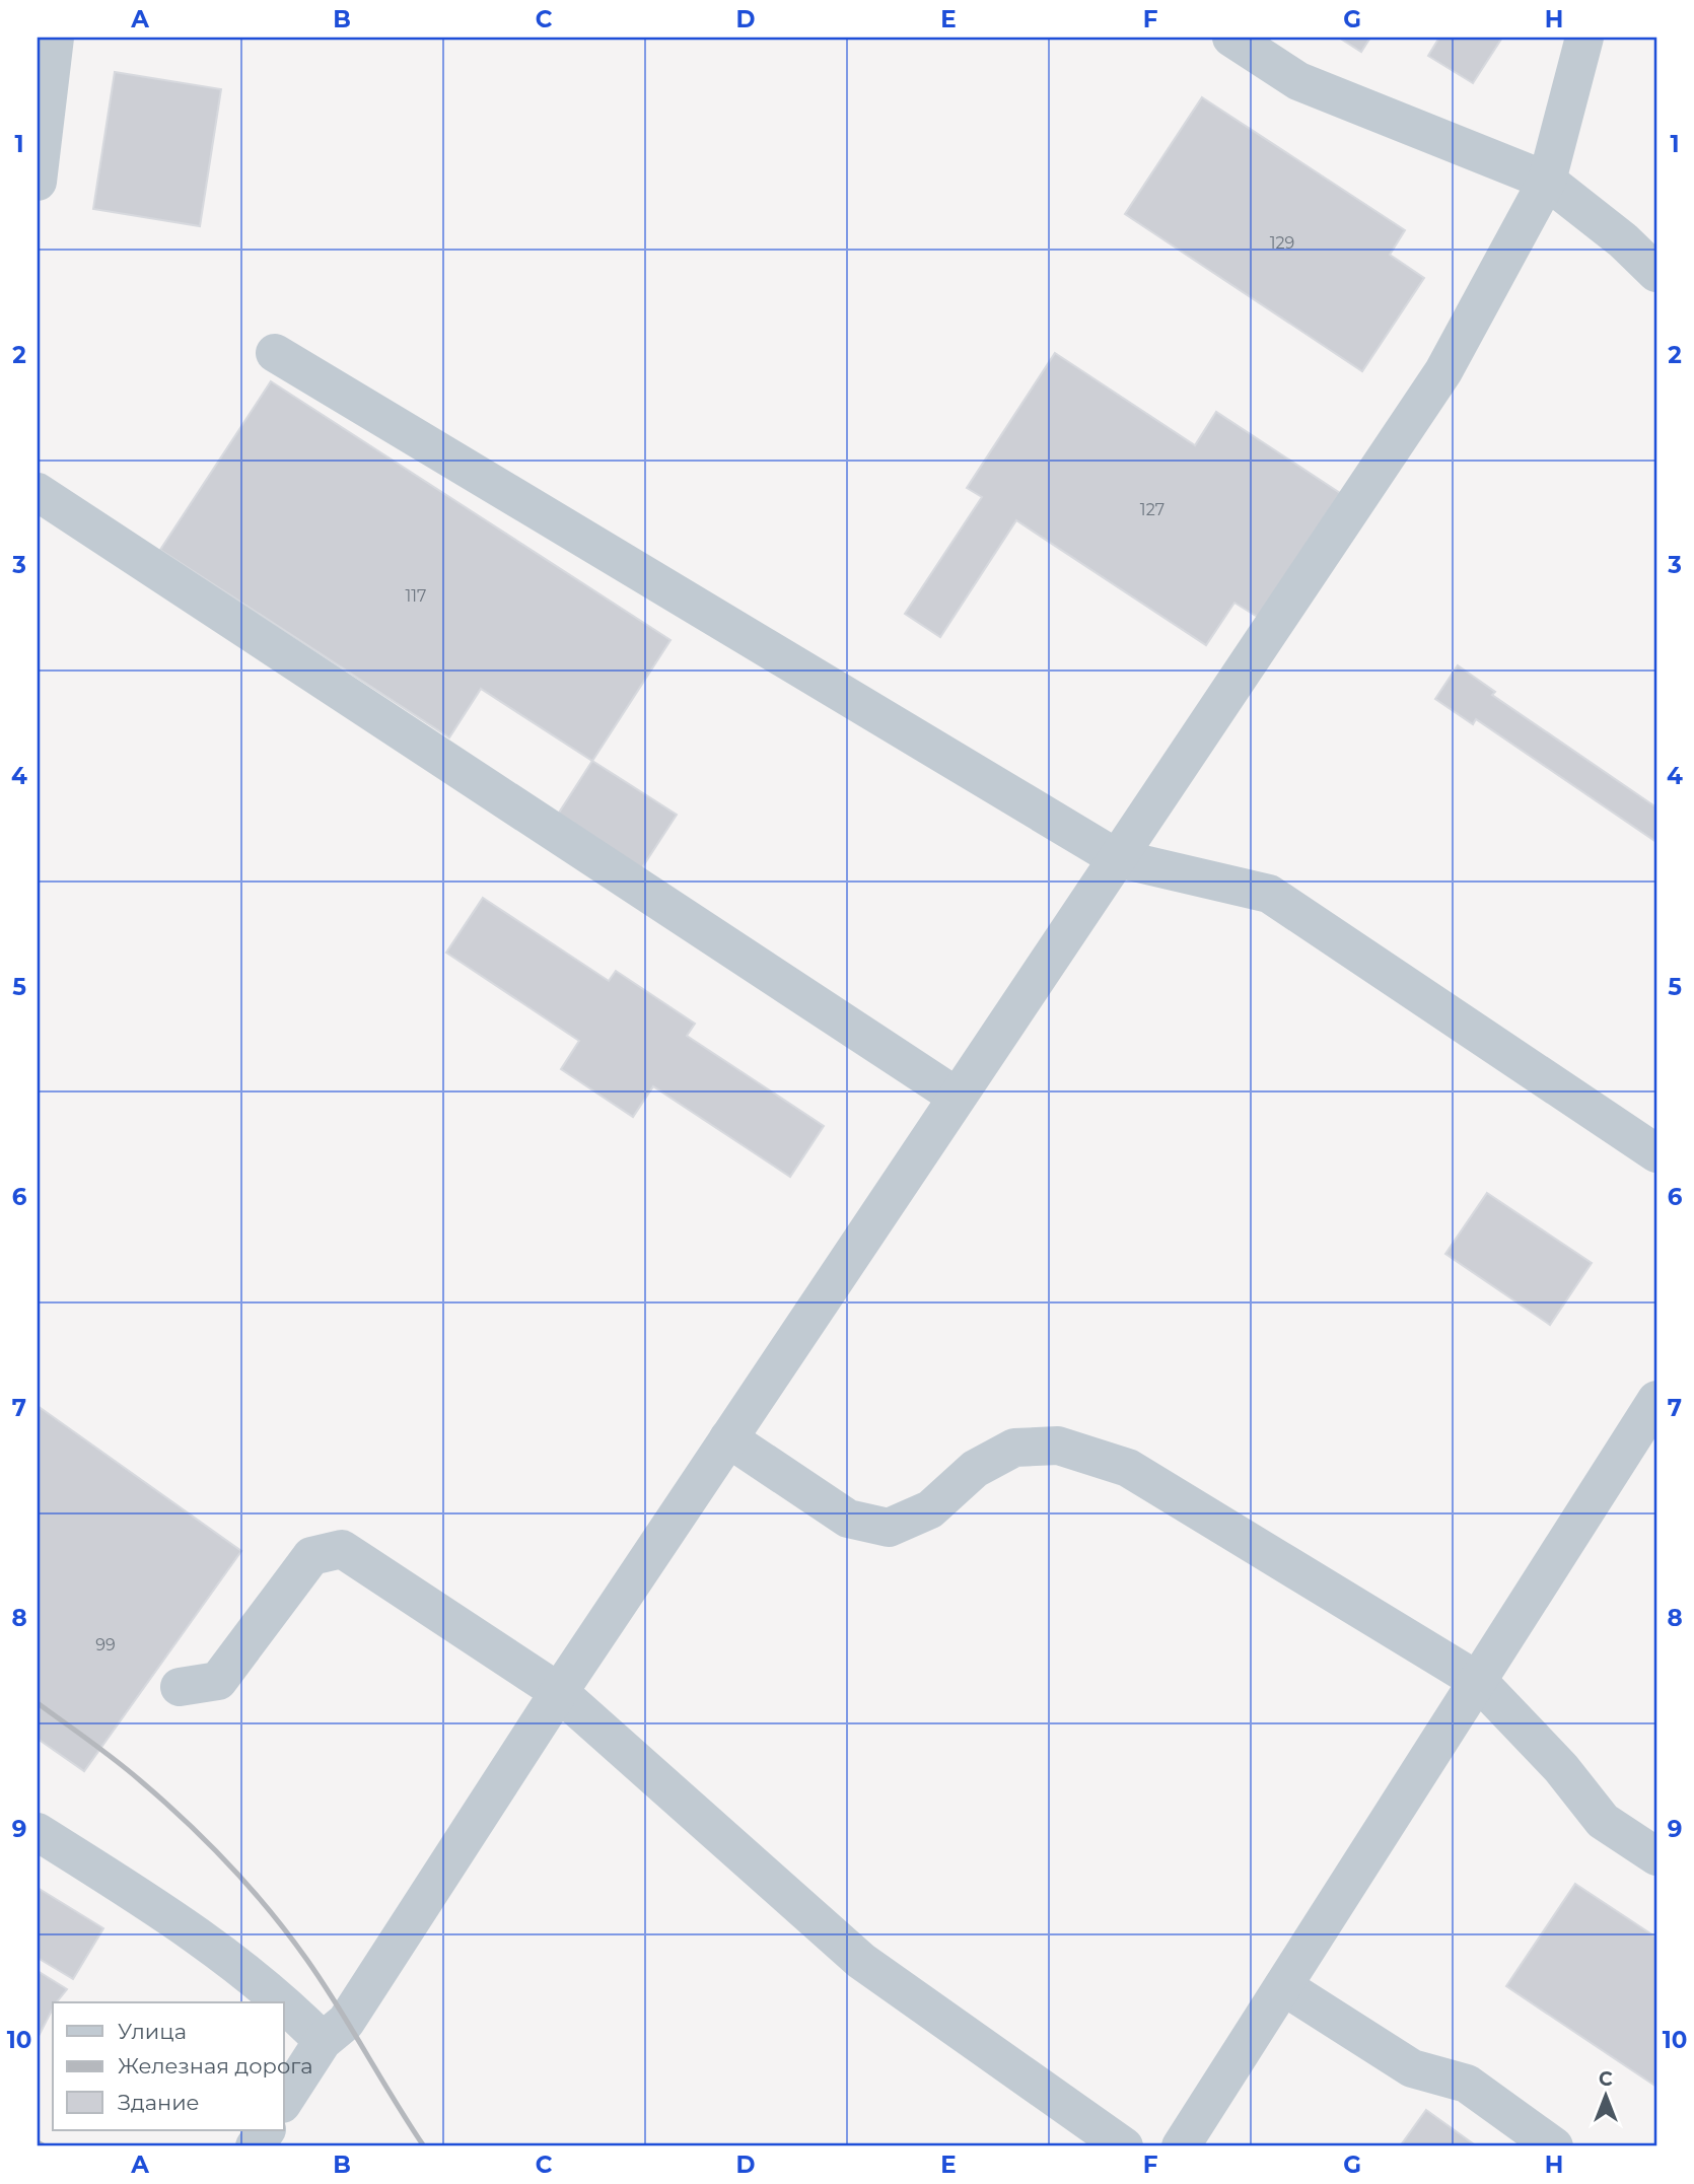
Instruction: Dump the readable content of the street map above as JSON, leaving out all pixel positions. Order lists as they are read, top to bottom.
{
  "house_numbers": [
    "129",
    "127",
    "117",
    "99"
  ],
  "legend": ["Улица", "Железная дорога", "Здание"],
  "north": "top",
  "grid": {
    "columns": [
      "A",
      "B",
      "C",
      "D",
      "E",
      "F",
      "G",
      "H"
    ],
    "rows": [
      "1",
      "2",
      "3",
      "4",
      "5",
      "6",
      "7",
      "8",
      "9",
      "10"
    ]
  }
}
